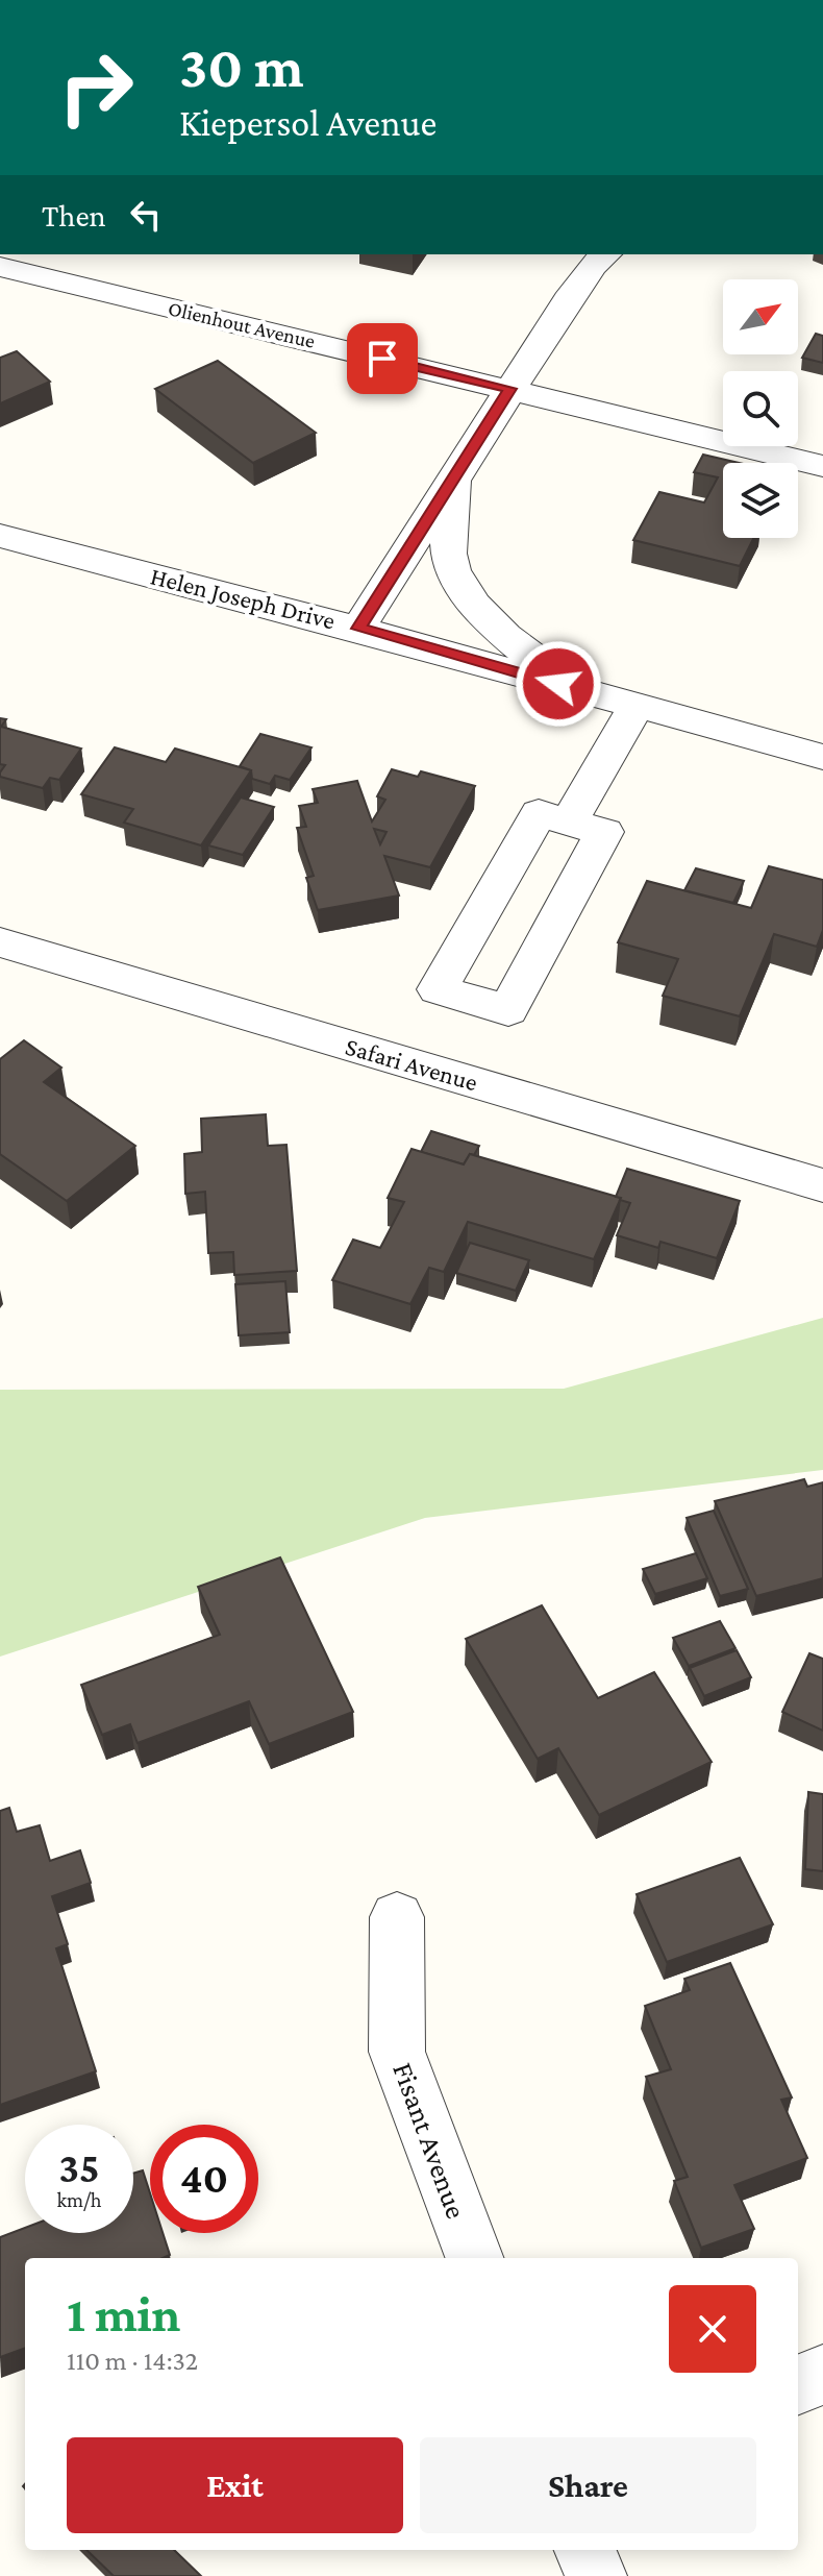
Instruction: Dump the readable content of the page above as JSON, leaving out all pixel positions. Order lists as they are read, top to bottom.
{
  "streets": {
    "street": [
      "Olienhout Avenue",
      "Helen Joseph Drive",
      "Safari Avenue",
      "Fisant Avenue"
    ]
  },
  "north": "top right",
  "page": {
    "turn": ["30 m", "Kiepersol Avenue"],
    "then": "Then",
    "speed": "35 km/h",
    "limit": "40",
    "heading": ["1 min", "110 m · 14:32"],
    "buttons": ["Exit", "Share"]
  }
}
